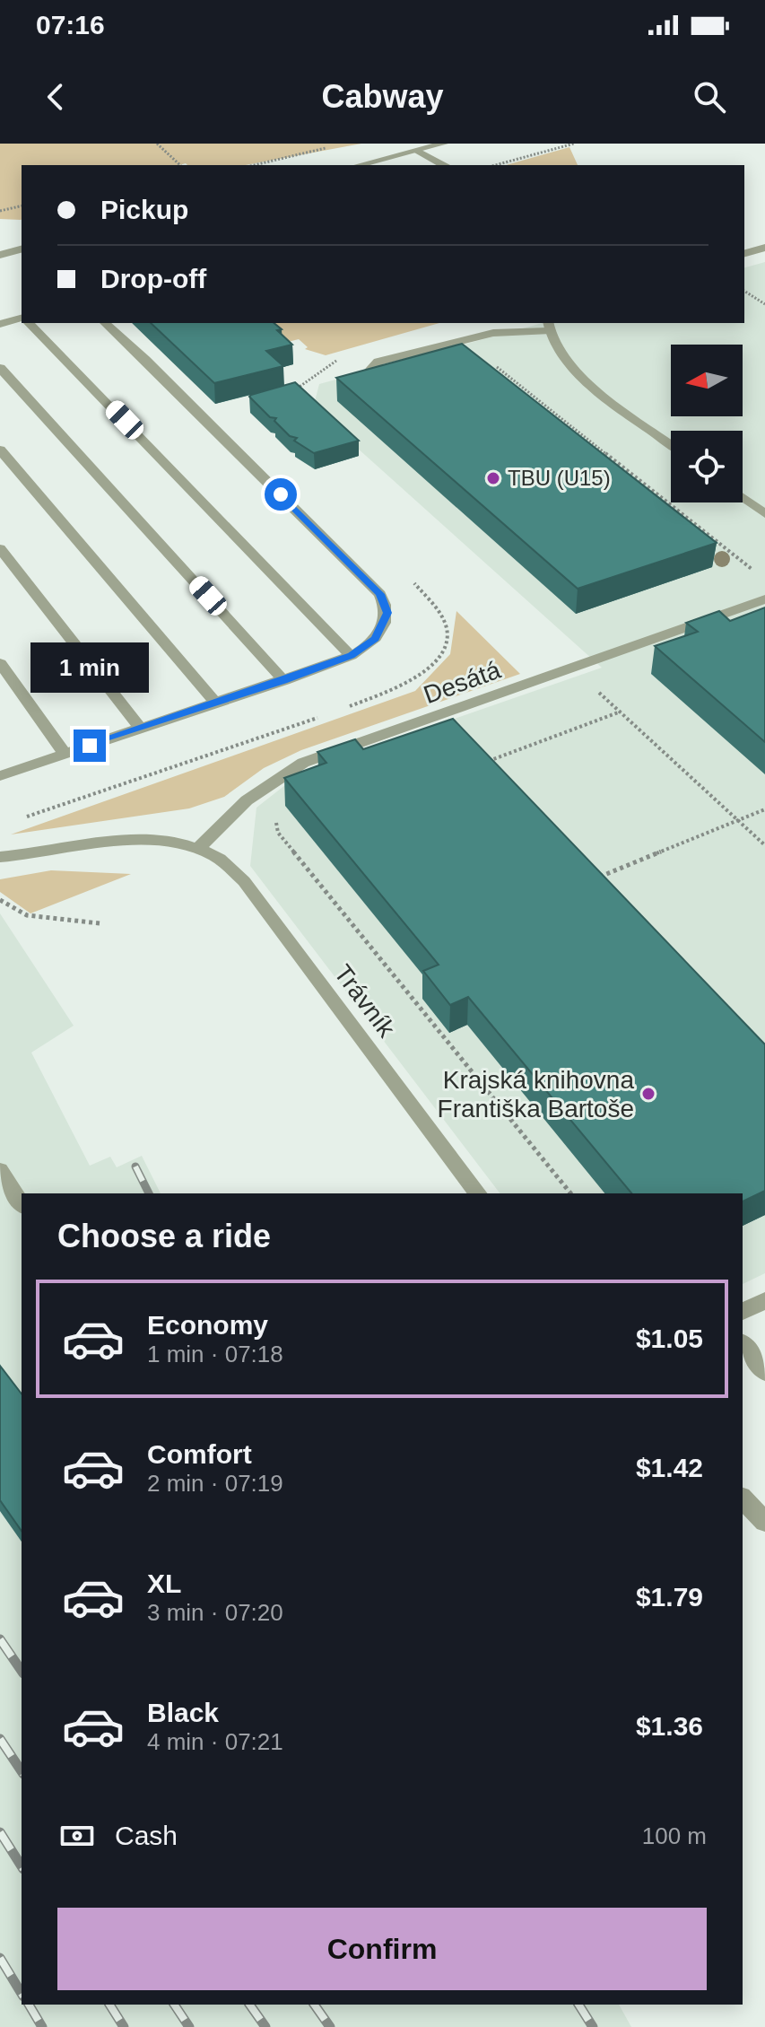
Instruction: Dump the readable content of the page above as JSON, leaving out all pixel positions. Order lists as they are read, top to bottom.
{
  "streets": {
    "street": ["Desátá", "Trávník"]
  },
  "crossings": [
    ["Desátá", "Trávník"]
  ],
  "places": ["TBU (U15)", "Krajská knihovna Františka Bartoše"],
  "north": "left",
  "page": {
    "status": "07:16",
    "header": "Cabway",
    "banner": ["Pickup", "Drop-off"],
    "bubble": "1 min",
    "heading": "Choose a ride",
    "list": [
      {
        "name": "Economy",
        "note": "1 min · 07:18",
        "value": "$1.05"
      },
      {
        "name": "Comfort",
        "note": "2 min · 07:19",
        "value": "$1.42"
      },
      {
        "name": "XL",
        "note": "3 min · 07:20",
        "value": "$1.79"
      },
      {
        "name": "Black",
        "note": "4 min · 07:21",
        "value": "$1.36"
      }
    ],
    "pay": ["Cash", "100 m"],
    "buttons": "Confirm"
  }
}
